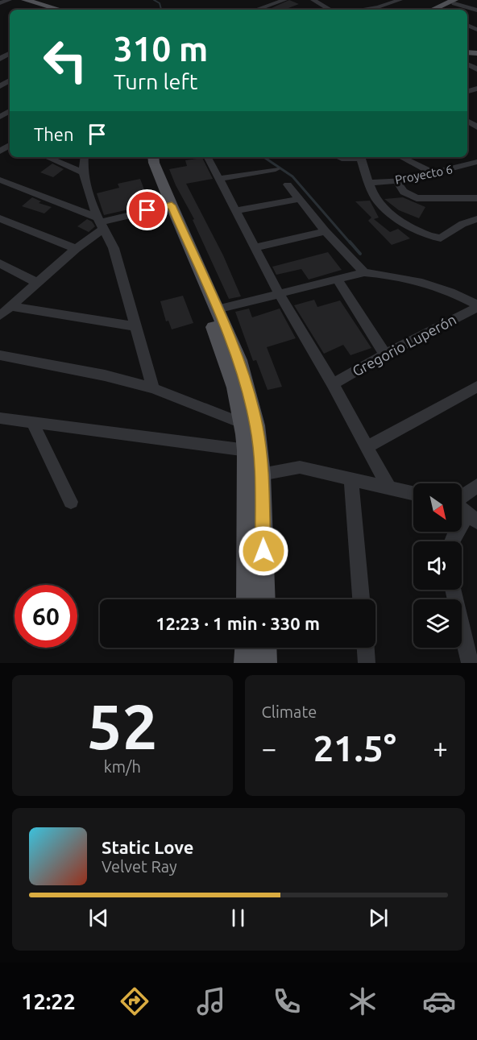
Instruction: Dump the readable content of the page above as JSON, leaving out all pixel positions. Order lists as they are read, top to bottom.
{
  "streets": {
    "street": ["Proyecto 6", "Gregorio Luperón"]
  },
  "north": "bottom right",
  "page": {
    "turn": ["310 m", "Turn left"],
    "then": "Then",
    "limit": "60",
    "trip": "12:23 · 1 min · 330 m",
    "tile": [
      ["52", "km/h"],
      "Climate"
    ],
    "heat": ["−", "21.5°", "+"],
    "song": ["Static Love", "Velvet Ray"],
    "tabs": "12:22"
  }
}
